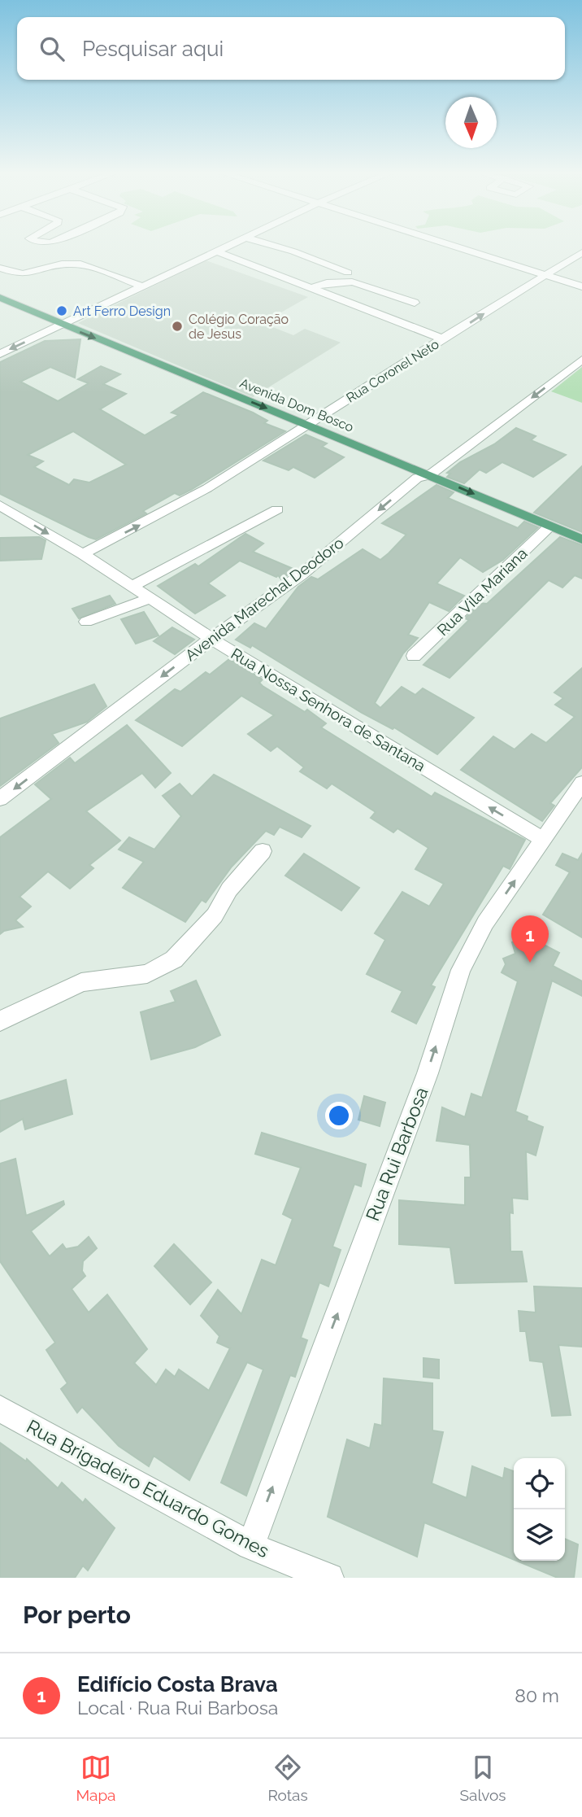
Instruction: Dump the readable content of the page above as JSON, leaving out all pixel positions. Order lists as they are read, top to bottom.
{
  "streets": {
    "main road": ["Avenida Dom Bosco"],
    "street": [
      "Rua Coronel Neto",
      "Rua Vila Mariana",
      "Avenida Marechal Deodoro",
      "Rua Nossa Senhora de Santana",
      "Rua Rui Barbosa",
      "Rua Brigadeiro Eduardo Gomes"
    ]
  },
  "crossings": [
    ["Rua Coronel Neto", "Avenida Dom Bosco"],
    ["Rua Coronel Neto", "Rua Nossa Senhora de Santana"],
    ["Avenida Dom Bosco", "Rua Vila Mariana"],
    ["Avenida Dom Bosco", "Avenida Marechal Deodoro"],
    ["Avenida Marechal Deodoro", "Rua Nossa Senhora de Santana"],
    ["Rua Nossa Senhora de Santana", "Rua Rui Barbosa"],
    ["Rua Rui Barbosa", "Rua Brigadeiro Eduardo Gomes"]
  ],
  "one_way": ["Avenida Dom Bosco", "Rua Rui Barbosa"],
  "places": ["Art Ferro Design", "Colégio Coração de Jesus"],
  "north": "bottom",
  "page": {
    "search": "Pesquisar aqui",
    "pins": "1",
    "heading": "Por perto",
    "list": [
      {
        "mark": "1",
        "name": "Edifício Costa Brava",
        "note": "Local · Rua Rui Barbosa",
        "value": "80 m"
      }
    ],
    "nav": ["Mapa", "Rotas", "Salvos"]
  }
}
